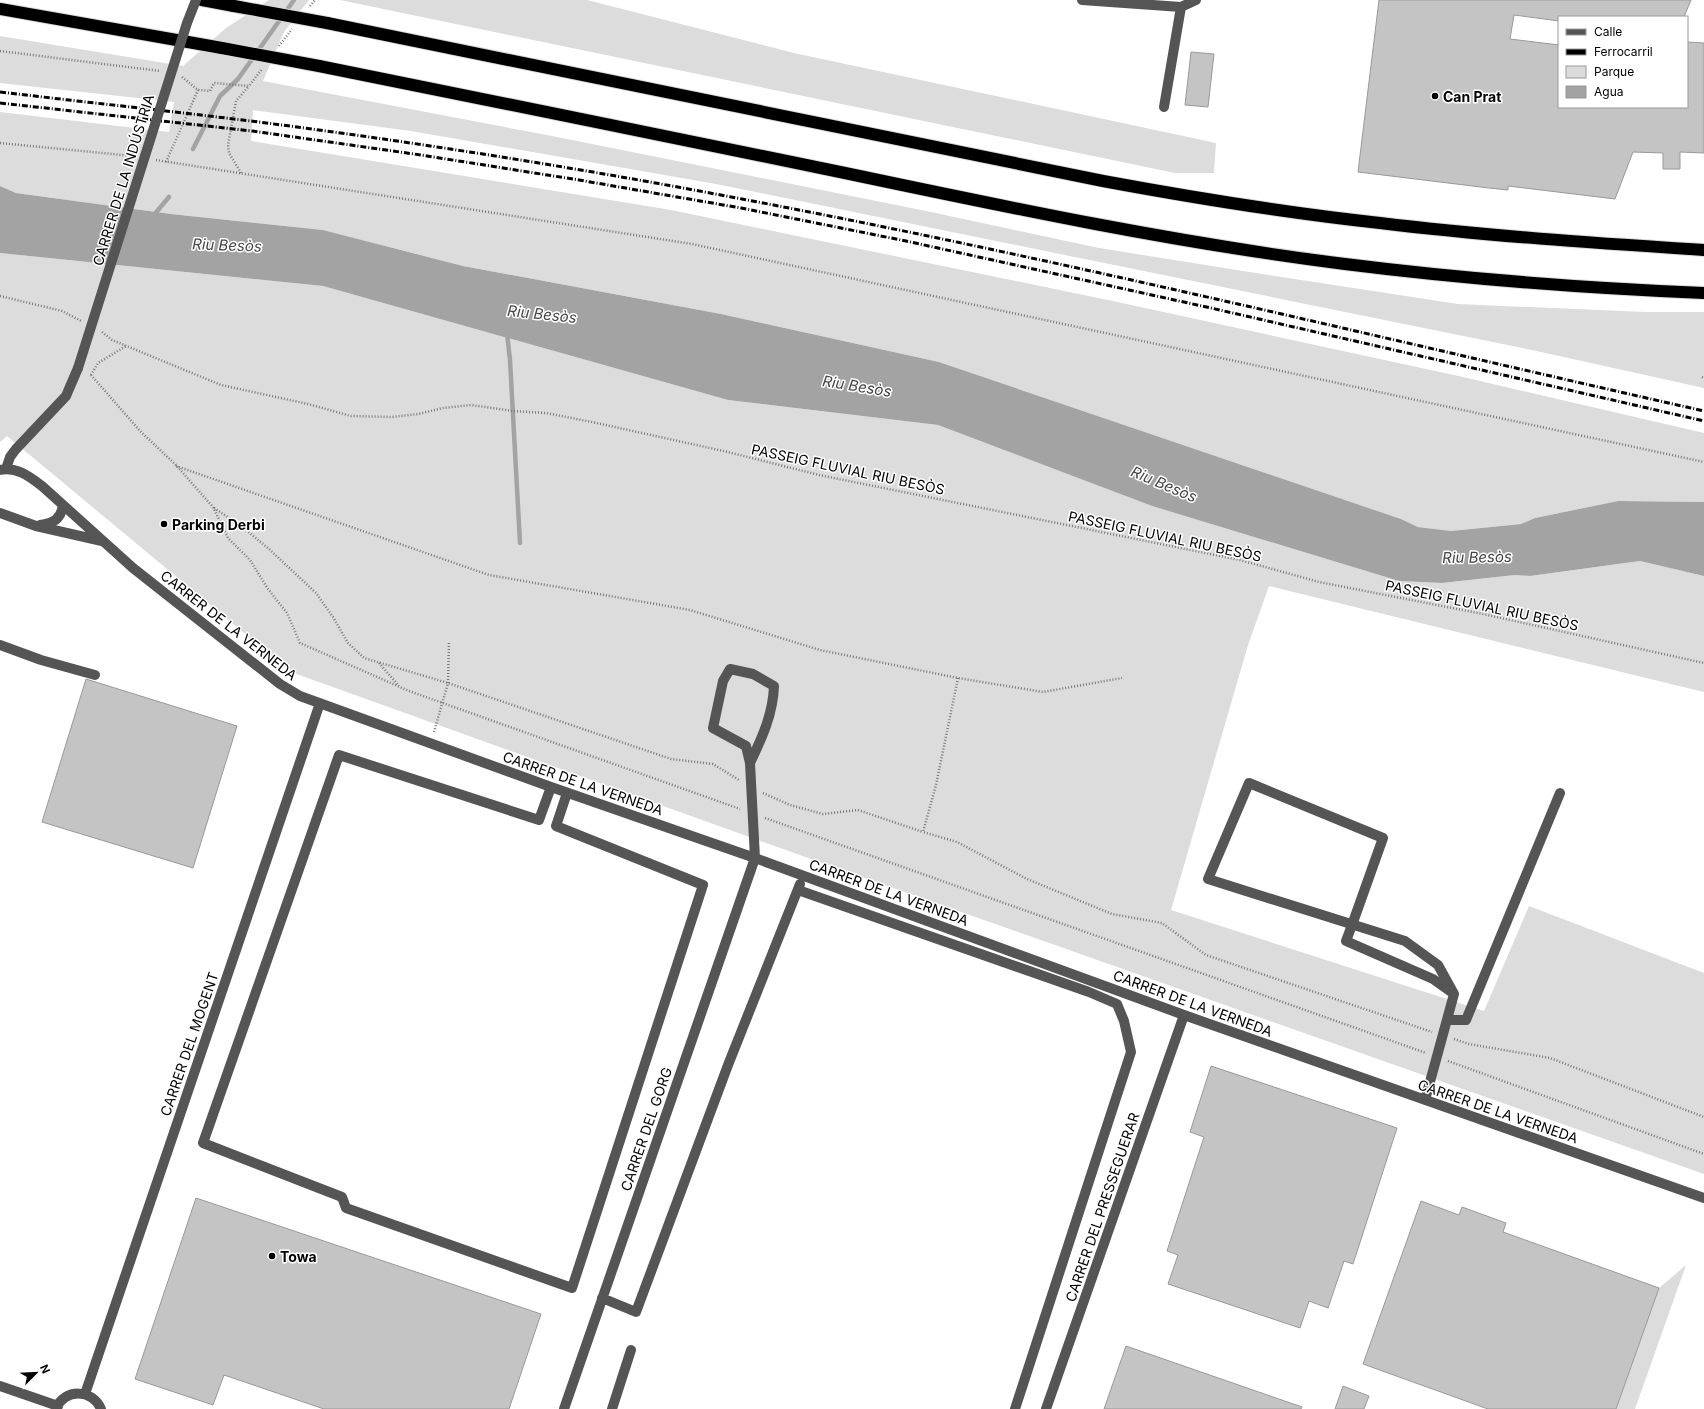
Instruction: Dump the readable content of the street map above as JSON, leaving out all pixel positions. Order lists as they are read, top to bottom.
{
  "streets": {
    "street": [
      "CARRER DE LA INDÚSTRIA",
      "CARRER DE LA VERNEDA",
      "CARRER DEL MOGENT",
      "CARRER DEL GORG",
      "CARRER DEL PRESSEGUERAR"
    ],
    "path": ["PASSEIG FLUVIAL RIU BESÒS"]
  },
  "crossings": [
    ["CARRER DE LA INDÚSTRIA", "CARRER DE LA VERNEDA"],
    ["CARRER DE LA VERNEDA", "CARRER DEL MOGENT"],
    ["CARRER DE LA VERNEDA", "CARRER DEL GORG"],
    ["CARRER DE LA VERNEDA", "CARRER DEL PRESSEGUERAR"]
  ],
  "water": ["Riu Besòs"],
  "places": ["Can Prat", "Parking Derbi", "Towa"],
  "legend": [
    "Calle",
    "Ferrocarril",
    "Parque",
    "Agua"
  ],
  "north": "top right"
}
